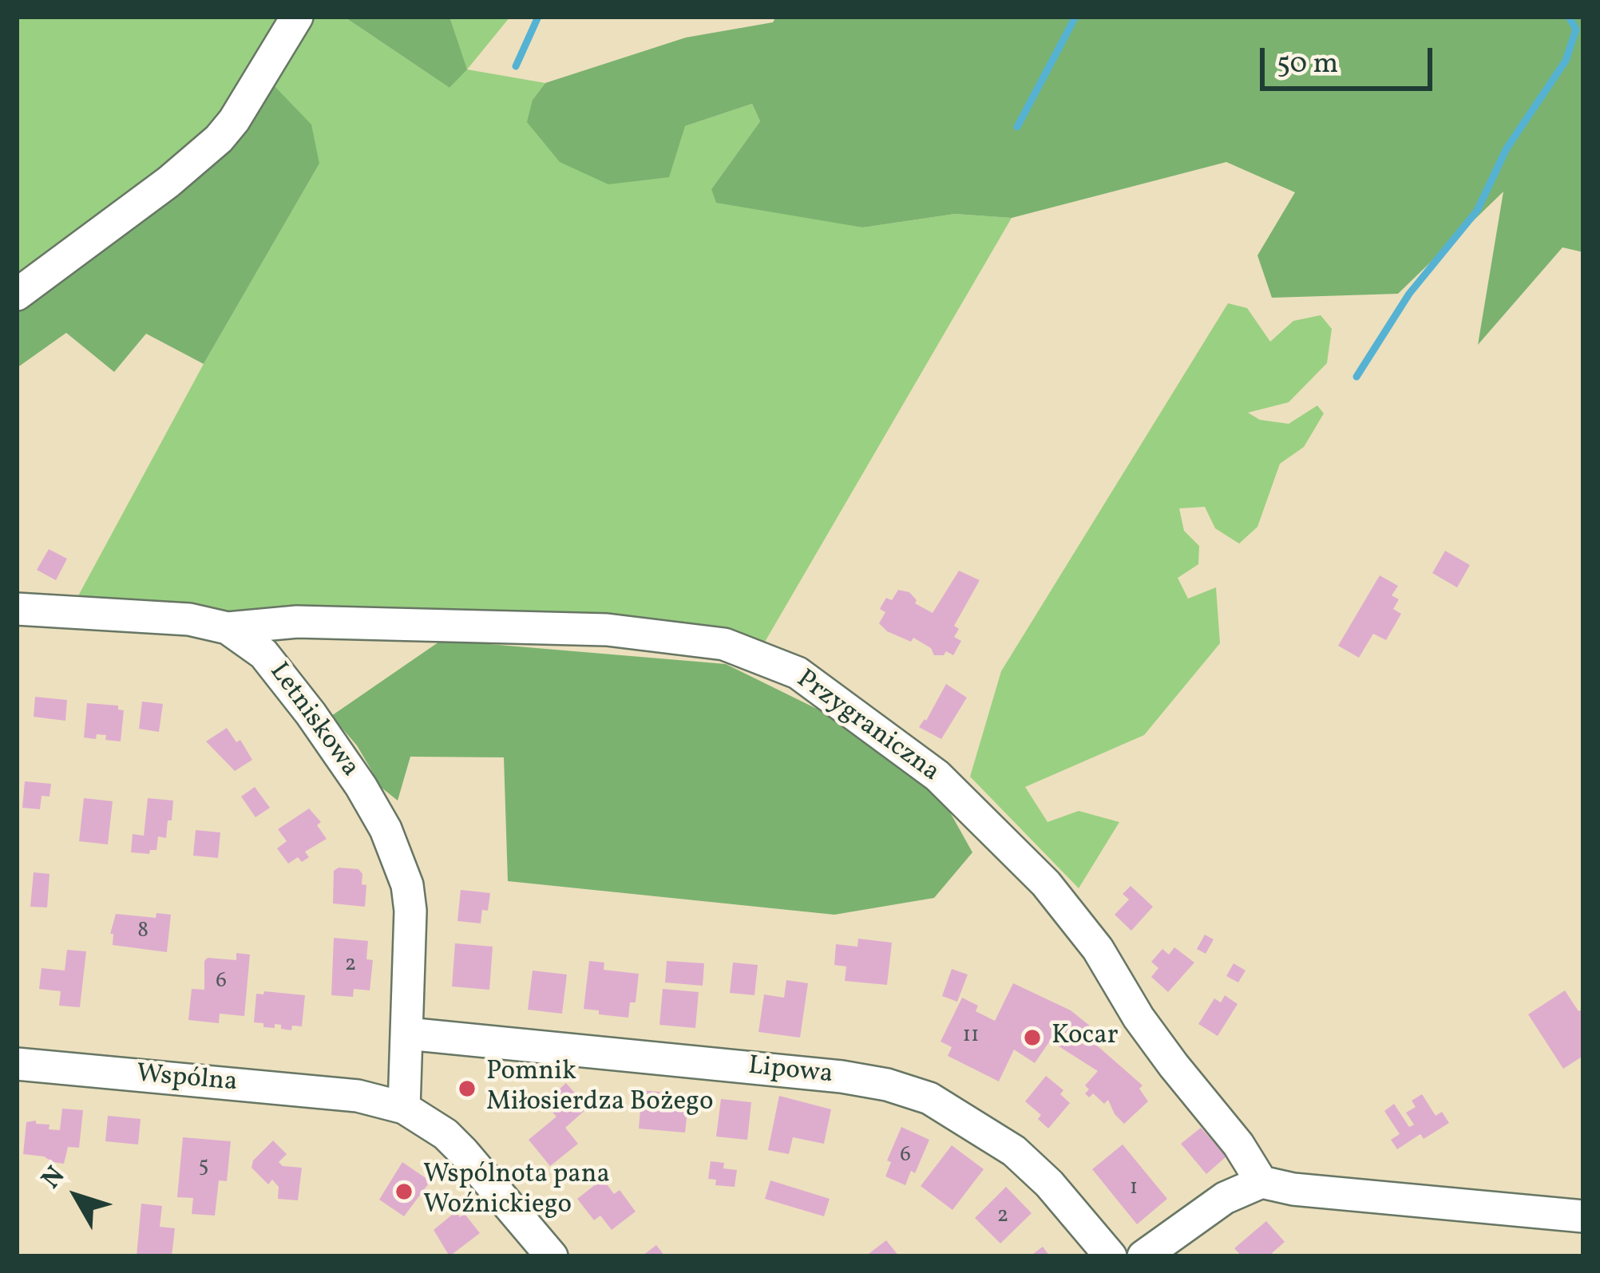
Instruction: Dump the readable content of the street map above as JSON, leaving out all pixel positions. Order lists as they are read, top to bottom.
{
  "streets": {
    "street": [
      "Letniskowa",
      "Przygraniczna",
      "Lipowa",
      "Wspólna"
    ]
  },
  "crossings": [
    ["Letniskowa", "Przygraniczna"],
    ["Letniskowa", "Lipowa"],
    ["Letniskowa", "Wspólna"]
  ],
  "places": ["Kocar", "Pomnik Miłosierdza Bożego", "Wspólnota pana Woźnickiego"],
  "house_numbers": [
    "8",
    "2",
    "6",
    "11",
    "6",
    "5",
    "1",
    "2"
  ],
  "scale_bar": "50 m",
  "north": "top left"
}
